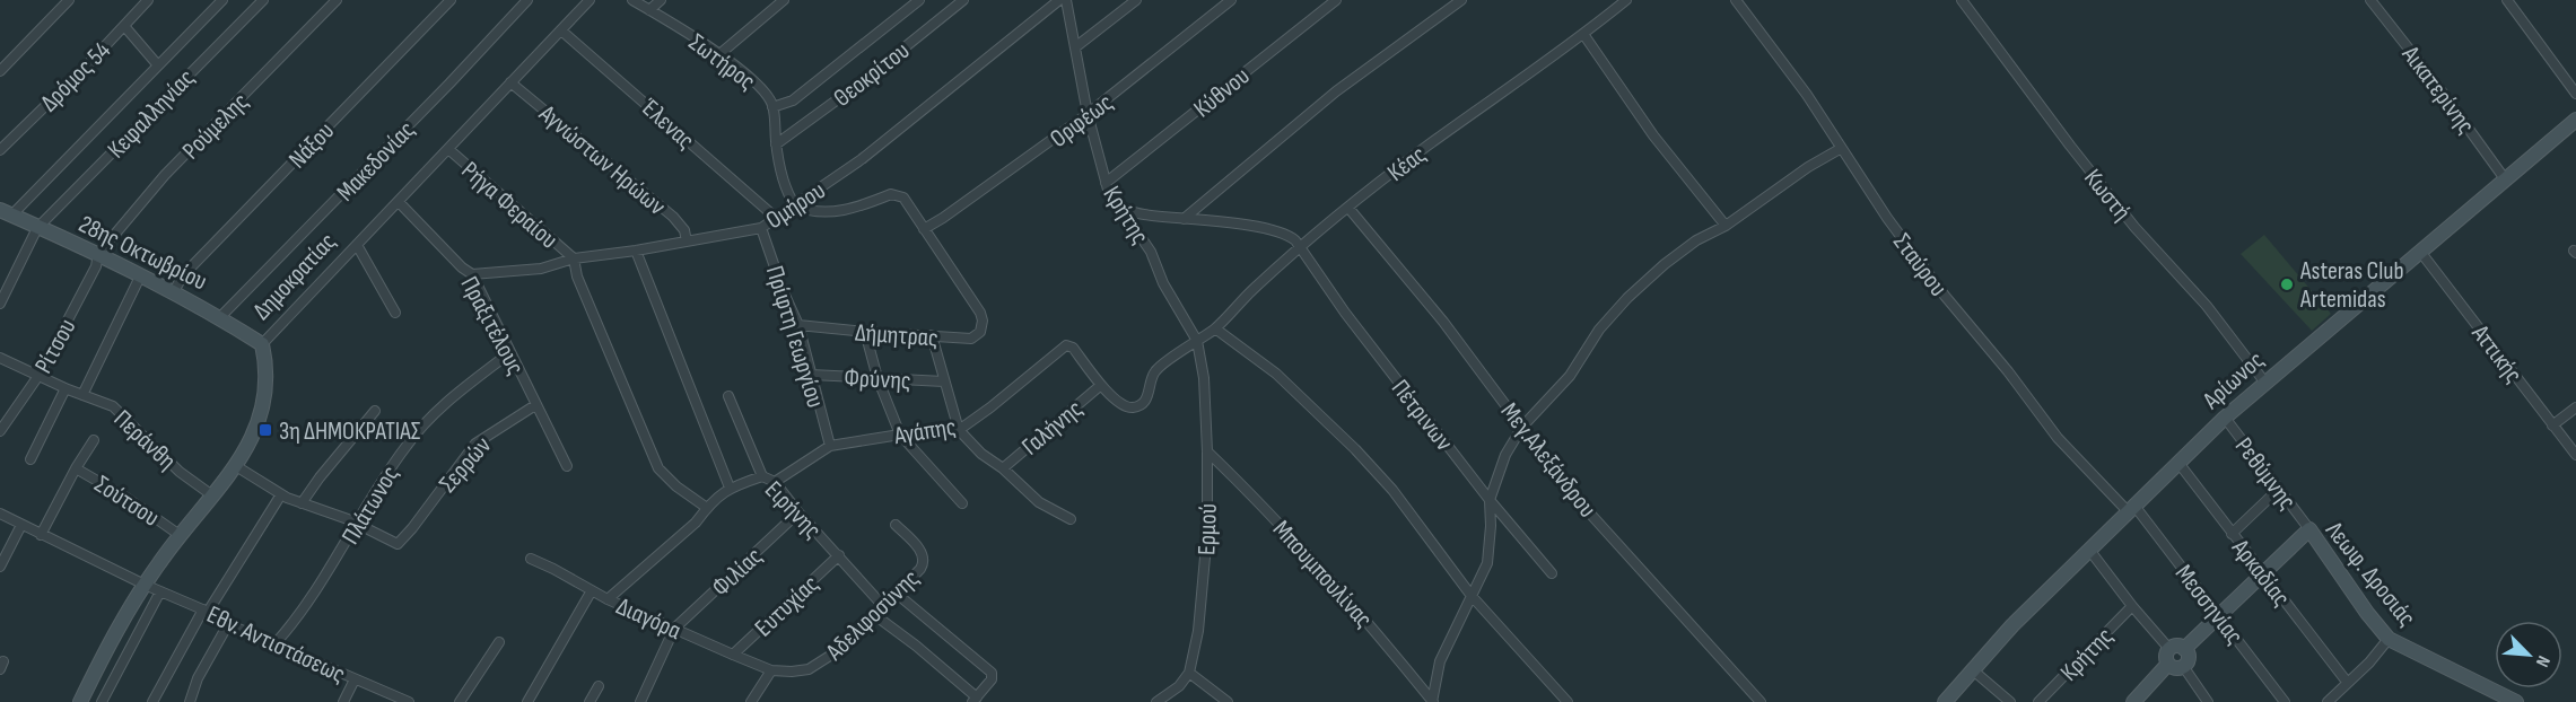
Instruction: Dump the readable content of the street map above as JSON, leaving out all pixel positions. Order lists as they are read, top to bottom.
{
  "streets": {
    "street": [
      "Σωτήρος",
      "Θεοκρίτου",
      "Δρόμος 54",
      "Αικατερίνης",
      "Κύθνου",
      "Κεφαλληνίας",
      "Ορφέως",
      "Έλενας",
      "Ρούμελης",
      "Νάξου",
      "Αγνώστων Ηρώων",
      "Μακεδονίας",
      "Κέας",
      "Κωστή",
      "Ρήγα Φεραίου",
      "Ομήρου",
      "Κρήτης",
      "28ης Οκτωβρίου",
      "Σταύρου",
      "Δημοκρατίας",
      "Πραξιτέλους",
      "Δήμητρας",
      "Πρίφτη Γεωργίου",
      "Ρίτσου",
      "Αττικής",
      "Φρύνης",
      "Αρίωνος",
      "Πέτρινων",
      "Γαλήνης",
      "Αγάπης",
      "Περάνθη",
      "Μεγ.Αλεξάνδρου",
      "Σερρών",
      "Ρεθύμνης",
      "Σούτσου",
      "Πλάτωνος",
      "Ειρήνης",
      "Ερμού",
      "Φιλίας",
      "Αρκαδίας",
      "Μπουμπουλίνας",
      "Λεωφ. Δροσιάς",
      "Μεσσηνίας",
      "Ευτυχίας",
      "Αδελφοσύνης",
      "Διαγόρα",
      "Εθν. Αντιστάσεως"
    ]
  },
  "crossings": [
    ["Σωτήρος", "Θεοκρίτου"],
    ["Σωτήρος", "Ομήρου"],
    ["Αικατερίνης", "Αρίωνος"],
    ["Κύθνου", "Κρήτης"],
    ["Κεφαλληνίας", "28ης Οκτωβρίου"],
    ["Ορφέως", "Κρήτης"],
    ["Ορφέως", "Δήμητρας"],
    ["Έλενας", "Ομήρου"],
    ["Έλενας", "Δημοκρατίας"],
    ["Ρούμελης", "28ης Οκτωβρίου"],
    ["Ρούμελης", "Ρίτσου"],
    ["Νάξου", "28ης Οκτωβρίου"],
    ["Αγνώστων Ηρώων", "Ομήρου"],
    ["Αγνώστων Ηρώων", "Δημοκρατίας"],
    ["Μακεδονίας", "28ης Οκτωβρίου"],
    ["Κέας", "Κρήτης"],
    ["Κέας", "Πέτρινων"],
    ["Κέας", "Γαλήνης"],
    ["Κέας", "Αγάπης"],
    ["Κέας", "Μεγ.Αλεξάνδρου"],
    ["Κέας", "Ερμού"],
    ["Κωστή", "Αρίωνος"],
    ["Ρήγα Φεραίου", "Ομήρου"],
    ["Ρήγα Φεραίου", "Δημοκρατίας"],
    ["Ομήρου", "Πραξιτέλους"],
    ["Ομήρου", "Πρίφτη Γεωργίου"],
    ["Κρήτης", "Πέτρινων"],
    ["Κρήτης", "Ερμού"],
    ["28ης Οκτωβρίου", "Δημοκρατίας"],
    ["28ης Οκτωβρίου", "Ρίτσου"],
    ["Σταύρου", "Αρίωνος"],
    ["Σταύρου", "Μεσσηνίας"],
    ["Δημοκρατίας", "Πραξιτέλους"],
    ["Δημοκρατίας", "Περάνθη"],
    ["Δημοκρατίας", "Σούτσου"],
    ["Δημοκρατίας", "Εθν. Αντιστάσεως"],
    ["Πραξιτέλους", "Σερρών"],
    ["Πραξιτέλους", "Πλάτωνος"],
    ["Δήμητρας", "Πρίφτη Γεωργίου"],
    ["Πρίφτη Γεωργίου", "Φρύνης"],
    ["Πρίφτη Γεωργίου", "Αγάπης"],
    ["Ρίτσου", "Περάνθη"],
    ["Αττικής", "Αρίωνος"],
    ["Αρίωνος", "Ρεθύμνης"],
    ["Αρίωνος", "Αρκαδίας"],
    ["Αρίωνος", "Μεσσηνίας"],
    ["Γαλήνης", "Αγάπης"],
    ["Αγάπης", "Ειρήνης"],
    ["Σερρών", "Πλάτωνος"],
    ["Ρεθύμνης", "Λεωφ. Δροσιάς"],
    ["Πλάτωνος", "Εθν. Αντιστάσεως"],
    ["Ειρήνης", "Φιλίας"],
    ["Ειρήνης", "Ευτυχίας"],
    ["Ειρήνης", "Αδελφοσύνης"],
    ["Ερμού", "Μπουμπουλίνας"],
    ["Φιλίας", "Διαγόρα"],
    ["Αρκαδίας", "Λεωφ. Δροσιάς"],
    ["Λεωφ. Δροσιάς", "Μεσσηνίας"],
    ["Ευτυχίας", "Διαγόρα"],
    ["Αδελφοσύνης", "Διαγόρα"]
  ],
  "places": {
    "other": ["Asteras Club Artemidas"],
    "transit": ["3η ΔΗΜΟΚΡΑΤΙΑΣ"]
  },
  "north": "bottom right"
}
